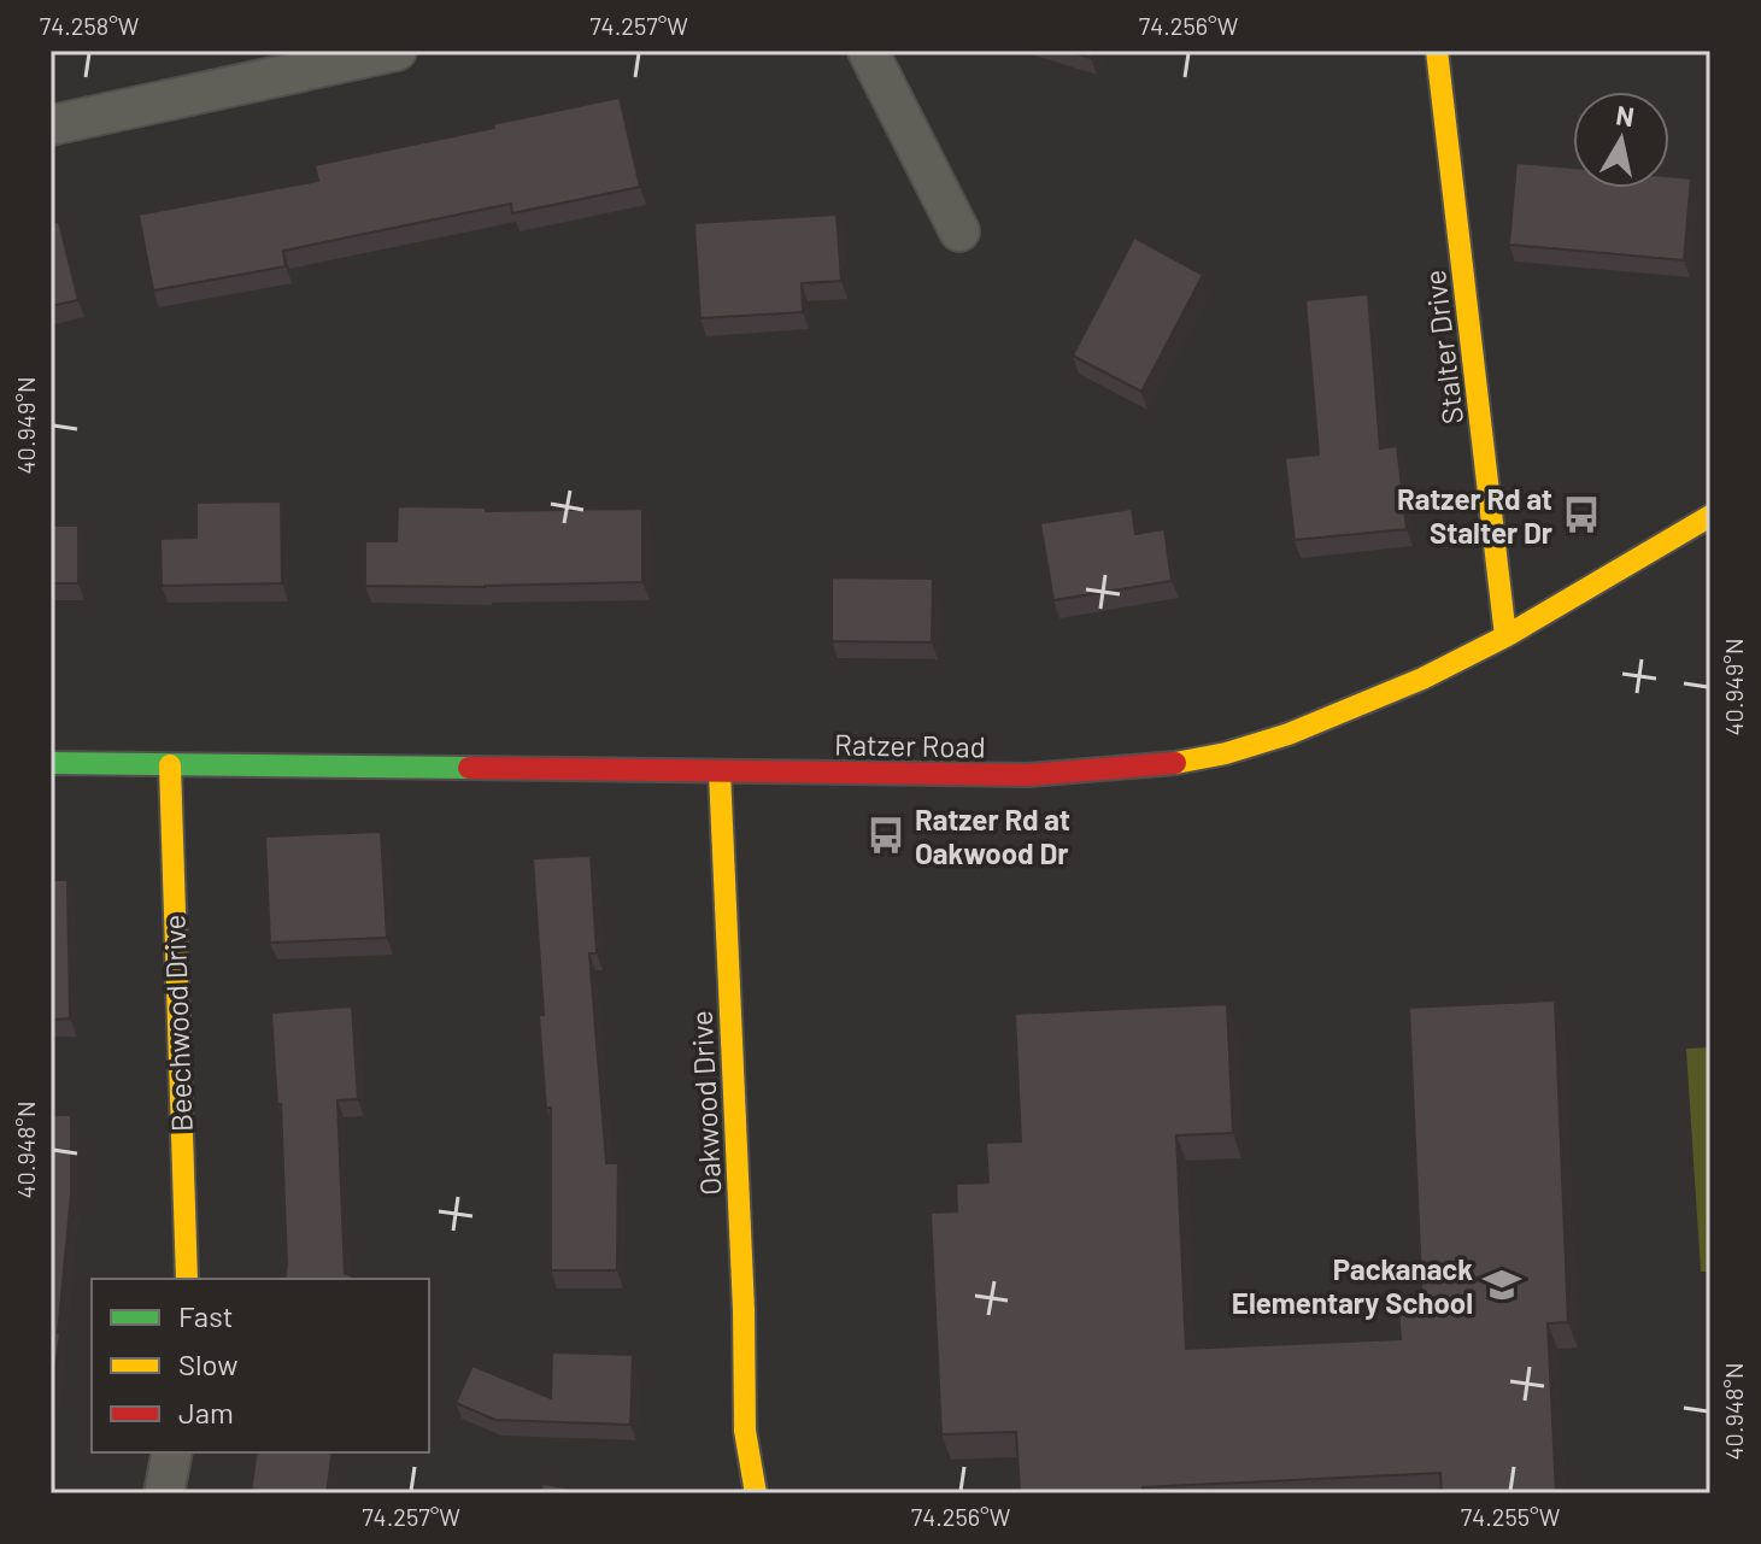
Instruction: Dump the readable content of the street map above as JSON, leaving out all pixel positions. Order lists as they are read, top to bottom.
{
  "streets": {
    "street": [
      "Stalter Drive",
      "Ratzer Road",
      "Beechwood Drive",
      "Oakwood Drive"
    ]
  },
  "crossings": [
    ["Stalter Drive", "Ratzer Road"],
    ["Ratzer Road", "Beechwood Drive"],
    ["Ratzer Road", "Oakwood Drive"]
  ],
  "places": {
    "bus stop": ["Ratzer Rd at Stalter Dr", "Ratzer Rd at Oakwood Dr"],
    "school or university": ["Packanack Elementary School"]
  },
  "legend": ["Fast", "Slow", "Jam"],
  "north": "top",
  "coordinates": [
    "74.258°W",
    "74.257°W",
    "74.256°W",
    "40.949°N",
    "40.948°N",
    "74.255°W"
  ]
}
